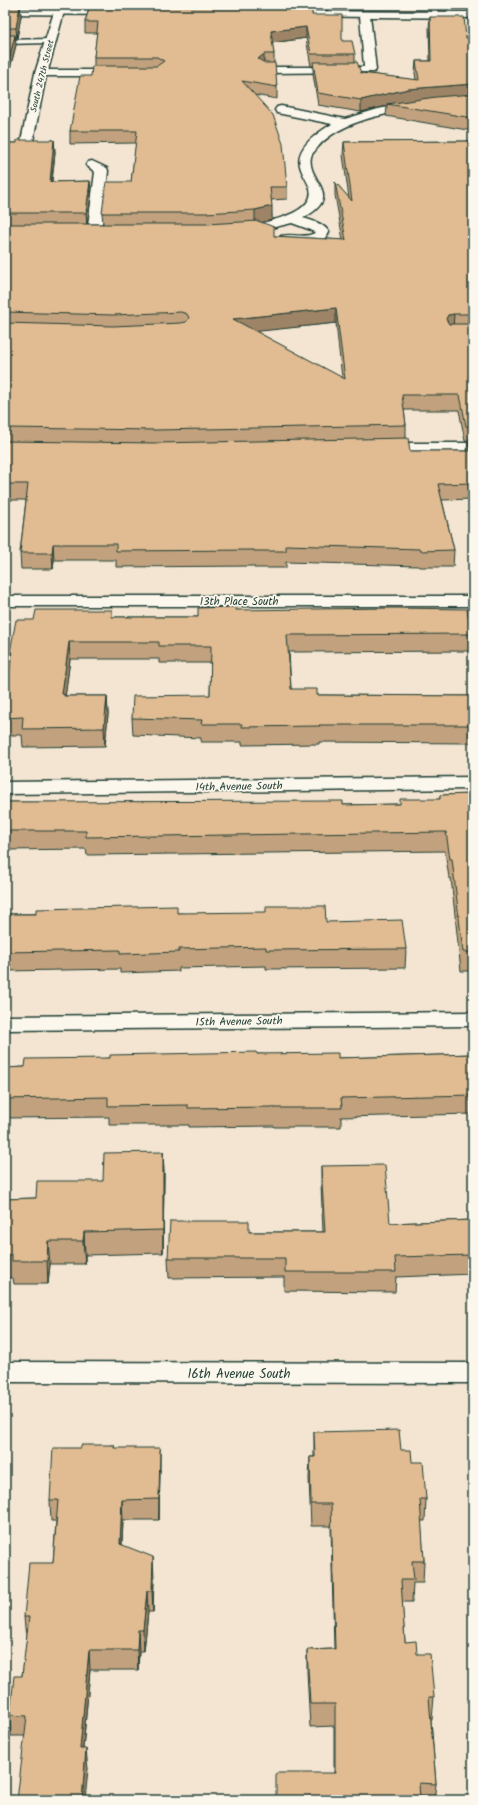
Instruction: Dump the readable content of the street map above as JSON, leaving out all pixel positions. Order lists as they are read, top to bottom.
{
  "streets": {
    "street": [
      "South 247th Street",
      "13th Place South",
      "14th Avenue South",
      "15th Avenue South",
      "16th Avenue South"
    ]
  }
}
